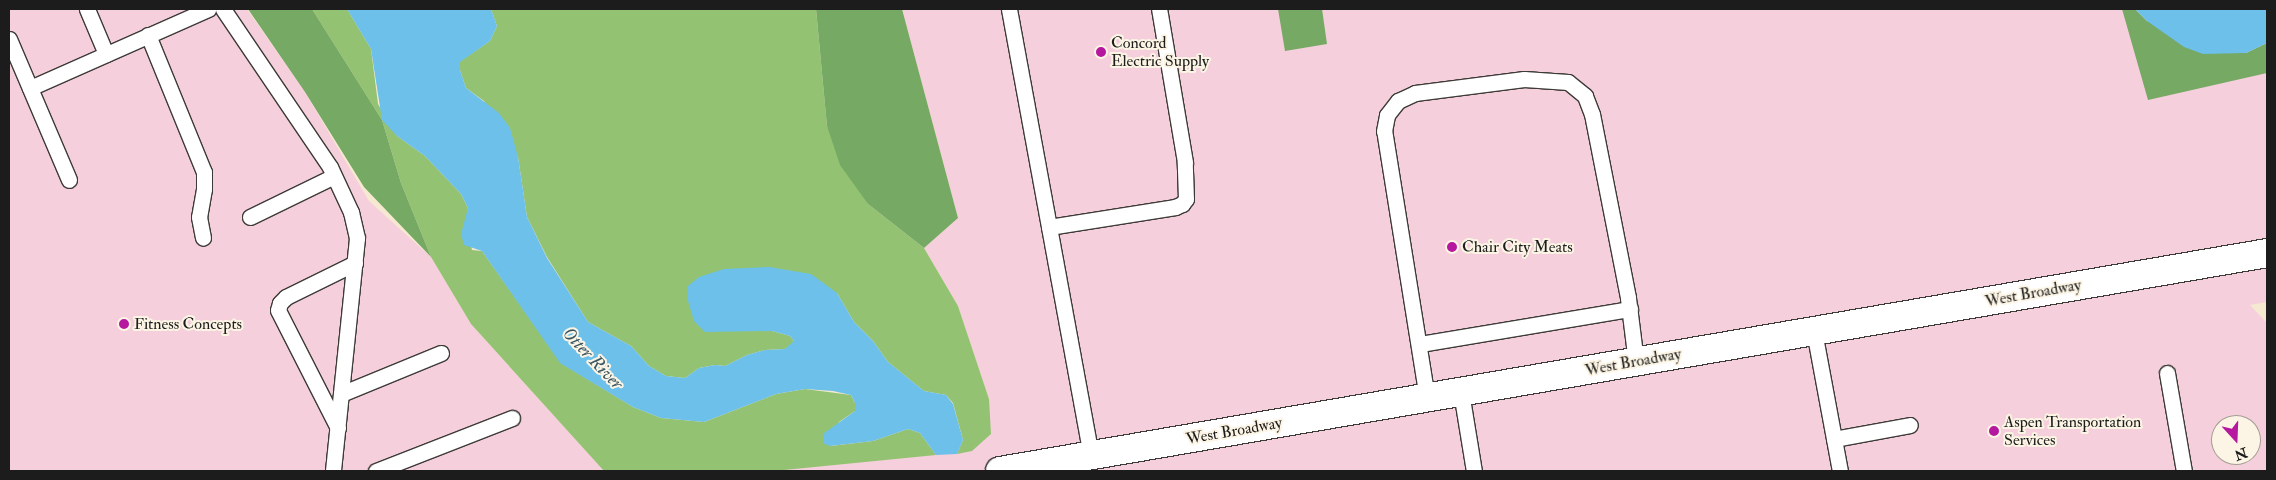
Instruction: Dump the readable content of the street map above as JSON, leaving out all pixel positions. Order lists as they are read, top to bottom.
{
  "streets": {
    "main road": ["West Broadway"]
  },
  "water": ["Otter River"],
  "places": [
    "Concord Electric Supply",
    "Chair City Meats",
    "Fitness Concepts",
    "Aspen Transportation Services"
  ],
  "north": "bottom"
}
